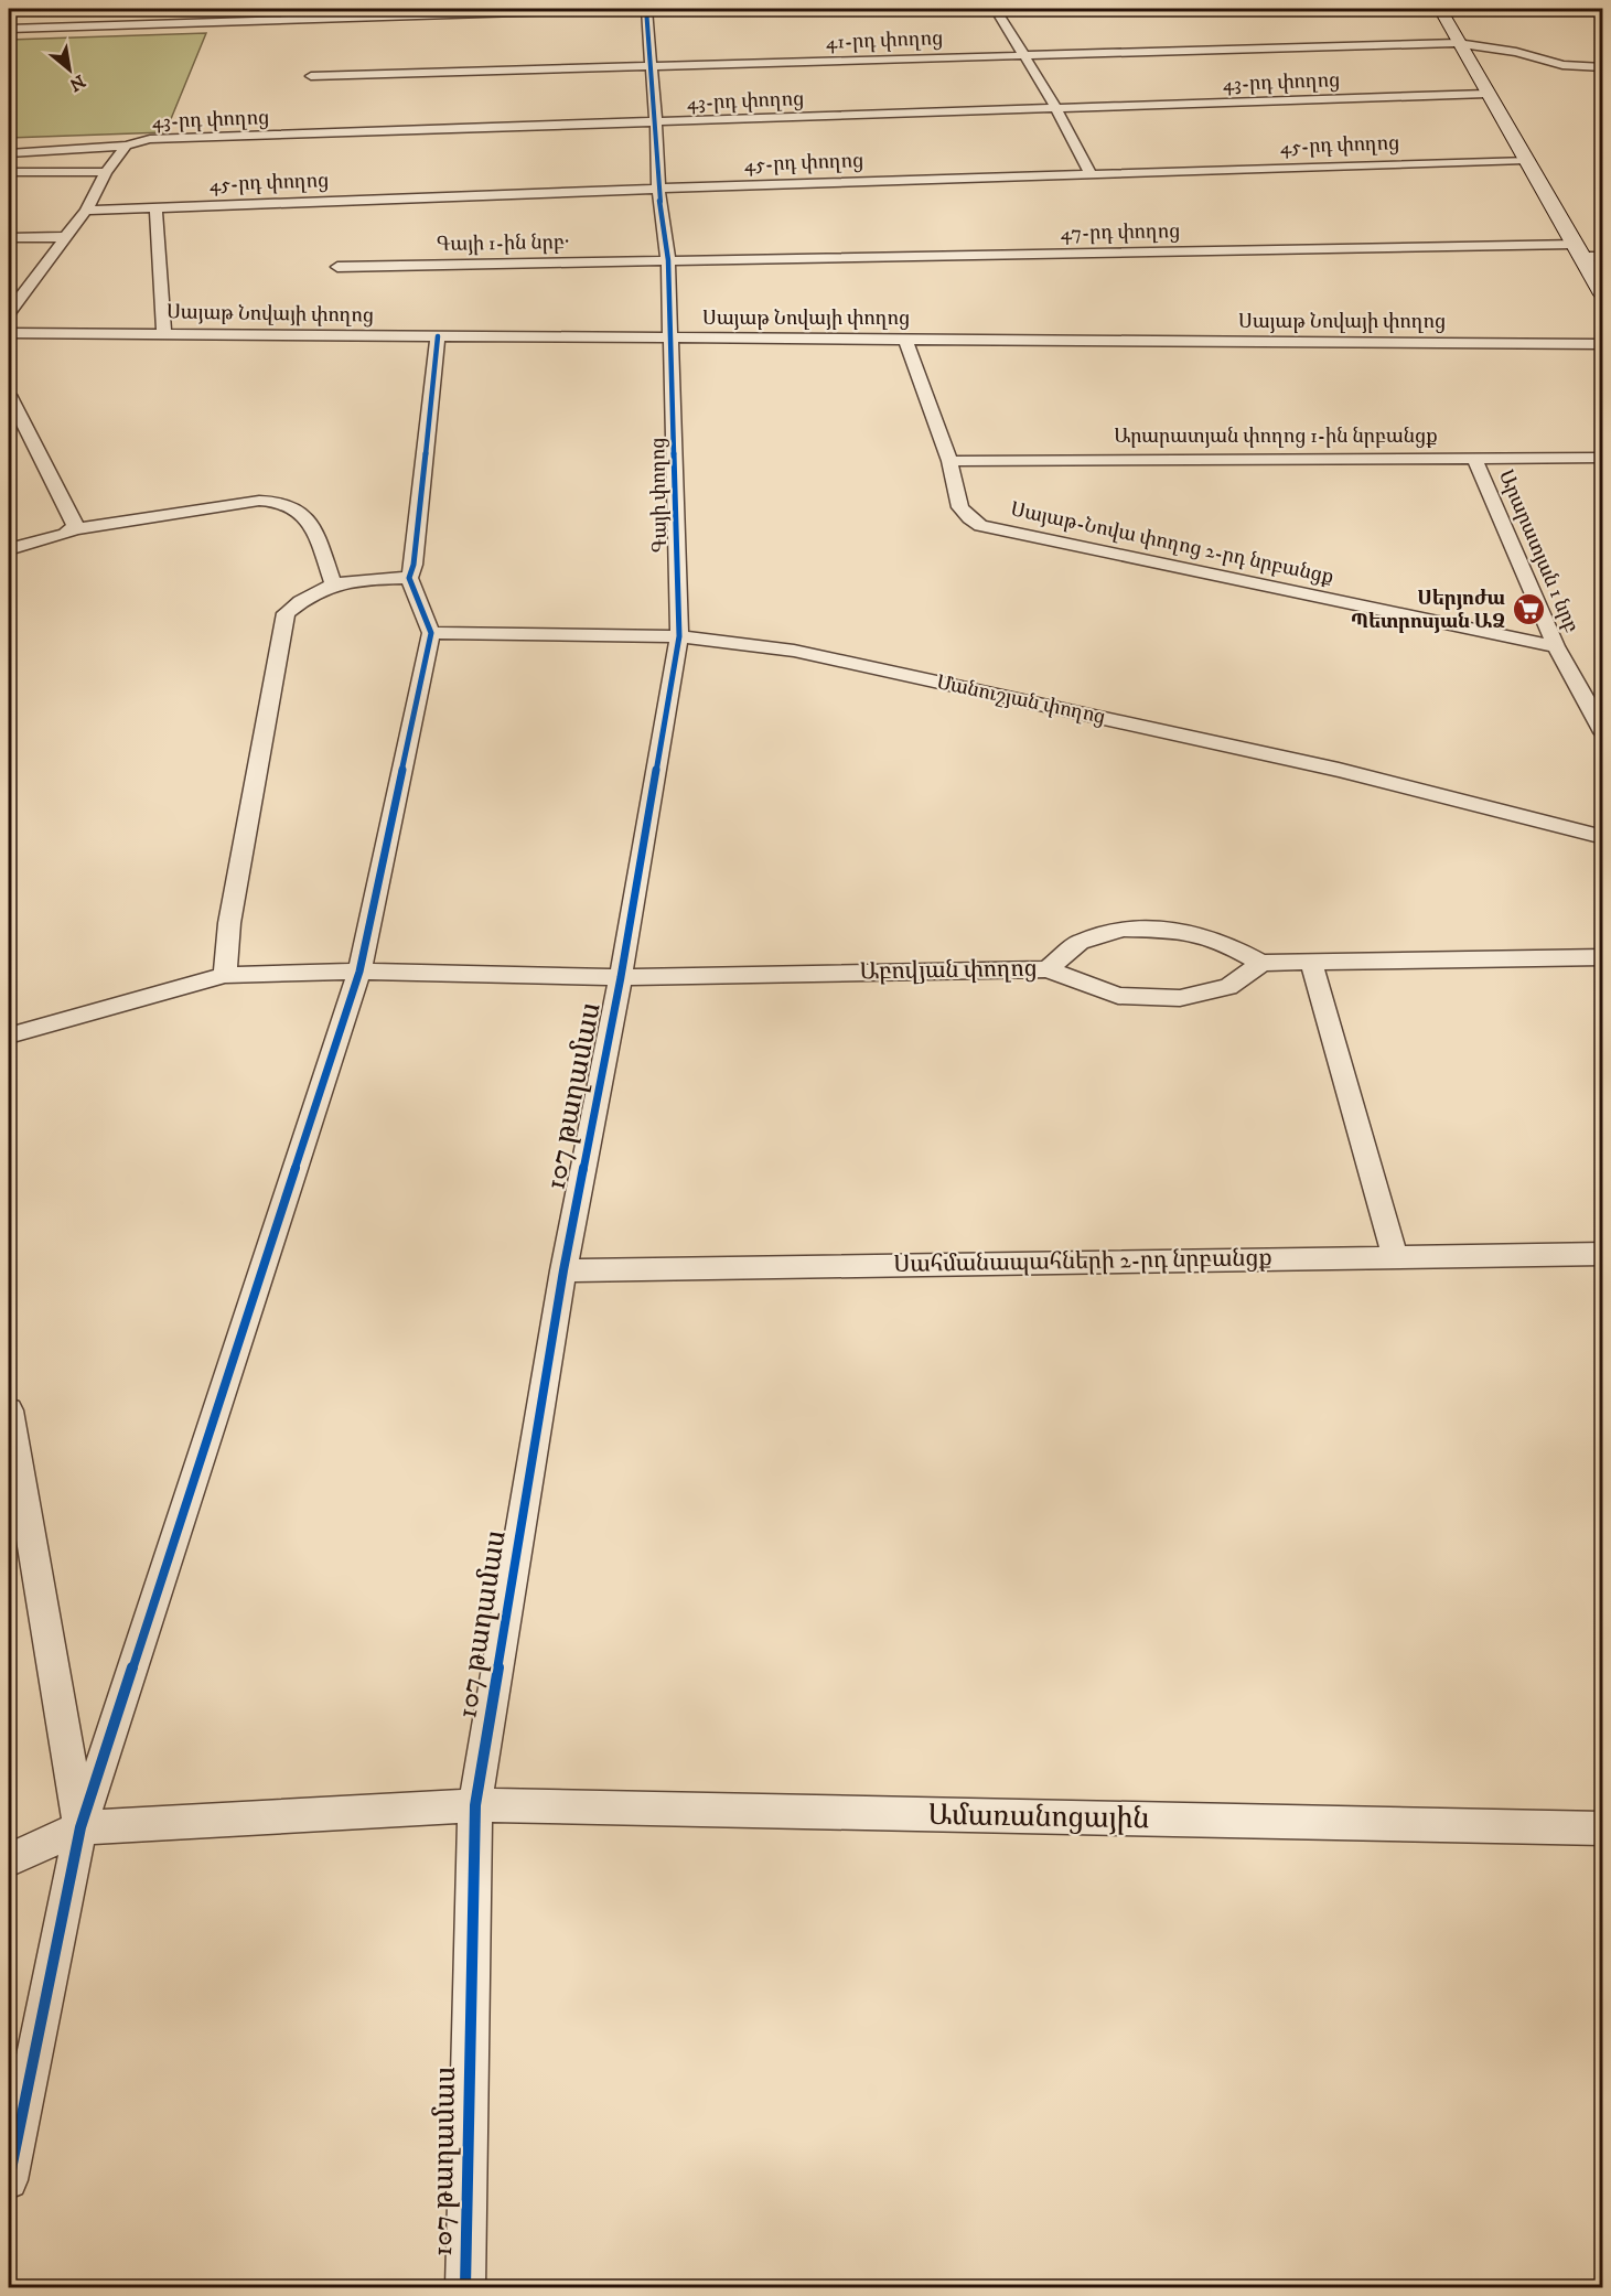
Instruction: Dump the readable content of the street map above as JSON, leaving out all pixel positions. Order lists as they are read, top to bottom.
{
  "streets": {
    "street": [
      "41-րդ փողոց",
      "43-րդ փողոց",
      "45-րդ փողոց",
      "47-րդ փողոց",
      "Գայի 1-ին նրբ․",
      "Սայաթ Նովայի փողոց",
      "Արարատյան փողոց 1-ին նրբանցք",
      "Գայի փողոց",
      "Սայաթ-Նովա փողոց 2-րդ նրբանցք",
      "Արարատյան 1 նրբ",
      "Մանուշյան փողոց",
      "Աբովյան փողոց",
      "107 թաղամաս",
      "Սահմանապահների 2-րդ նրբանցք",
      "Ամառանոցային"
    ]
  },
  "crossings": [
    ["41-րդ փողոց", "Գայի փողոց"],
    ["43-րդ փողոց", "Գայի փողոց"],
    ["45-րդ փողոց", "Գայի փողոց"],
    ["47-րդ փողոց", "Գայի 1-ին նրբ․"],
    ["47-րդ փողոց", "Գայի փողոց"],
    ["Գայի 1-ին նրբ․", "Գայի փողոց"],
    ["Սայաթ Նովայի փողոց", "Գայի փողոց"],
    ["Սայաթ Նովայի փողոց", "Սայաթ-Նովա փողոց 2-րդ նրբանցք"],
    ["Արարատյան փողոց 1-ին նրբանցք", "Սայաթ-Նովա փողոց 2-րդ նրբանցք"],
    ["Արարատյան փողոց 1-ին նրբանցք", "Արարատյան 1 նրբ"],
    ["Գայի փողոց", "Մանուշյան փողոց"],
    ["Գայի փողոց", "Աբովյան փողոց"],
    ["Գայի փողոց", "107 թաղամաս"],
    ["Սայաթ-Նովա փողոց 2-րդ նրբանցք", "Արարատյան 1 նրբ"],
    ["Աբովյան փողոց", "107 թաղամաս"],
    ["107 թաղամաս", "Սահմանապահների 2-րդ նրբանցք"],
    ["107 թաղամաս", "Ամառանոցային"]
  ],
  "places": {
    "supermarket": ["Սերյոժա Պետրոսյան ԱՁ"]
  },
  "north": "bottom right"
}
